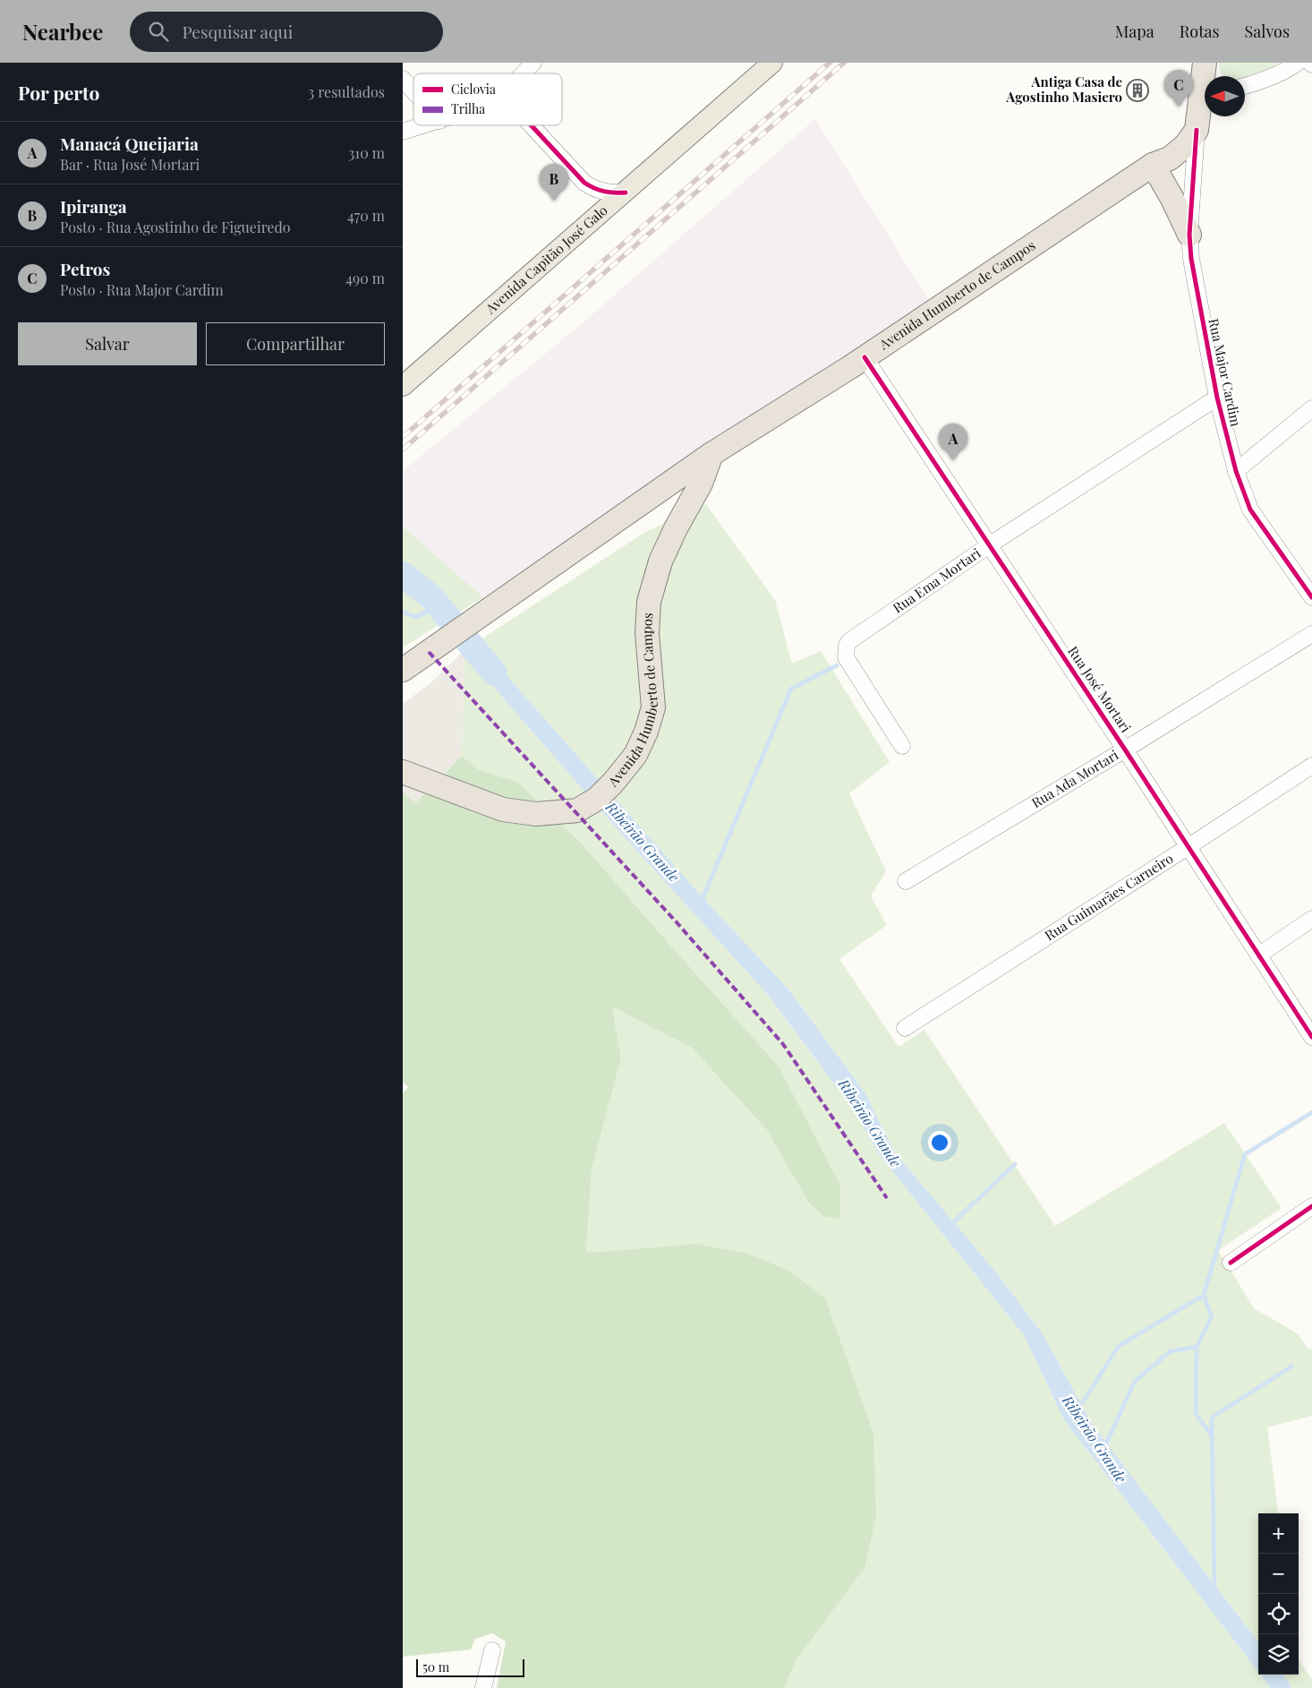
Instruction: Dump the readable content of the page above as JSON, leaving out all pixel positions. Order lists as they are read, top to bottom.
{
  "streets": {
    "highway": ["Avenida Humberto de Campos", "Rua Major Cardim"],
    "main road": ["Avenida Capitão José Galo"],
    "street": [
      "Rua Ema Mortari",
      "Rua José Mortari",
      "Rua Ada Mortari",
      "Rua Guimarães Carneiro"
    ]
  },
  "crossings": [
    ["Avenida Humberto de Campos", "Rua Major Cardim"],
    ["Avenida Humberto de Campos", "Rua José Mortari"],
    ["Rua Major Cardim", "Rua Ema Mortari"],
    ["Rua Ema Mortari", "Rua José Mortari"],
    ["Rua José Mortari", "Rua Ada Mortari"],
    ["Rua José Mortari", "Rua Guimarães Carneiro"]
  ],
  "water": ["Ribeirão Grande"],
  "places": {
    "building": ["Antiga Casa de Agostinho Masiero"]
  },
  "legend": ["Ciclovia", "Trilha"],
  "scale_bar": "50 m",
  "north": "left",
  "page": {
    "header": "Nearbee",
    "search": "Pesquisar aqui",
    "nav": ["Mapa", "Rotas", "Salvos"],
    "heading": ["Por perto", "3 resultados"],
    "pins": ["C", "B", "A"],
    "list": [
      {
        "mark": "A",
        "name": "Manacá Queijaria",
        "note": "Bar · Rua José Mortari",
        "value": "310 m"
      },
      {
        "mark": "B",
        "name": "Ipiranga",
        "note": "Posto · Rua Agostinho de Figueiredo",
        "value": "470 m"
      },
      {
        "mark": "C",
        "name": "Petros",
        "note": "Posto · Rua Major Cardim",
        "value": "490 m"
      }
    ],
    "buttons": ["Salvar", "Compartilhar"],
    "map_buttons": ["+", "−"],
    "scale": "50 m"
  }
}
